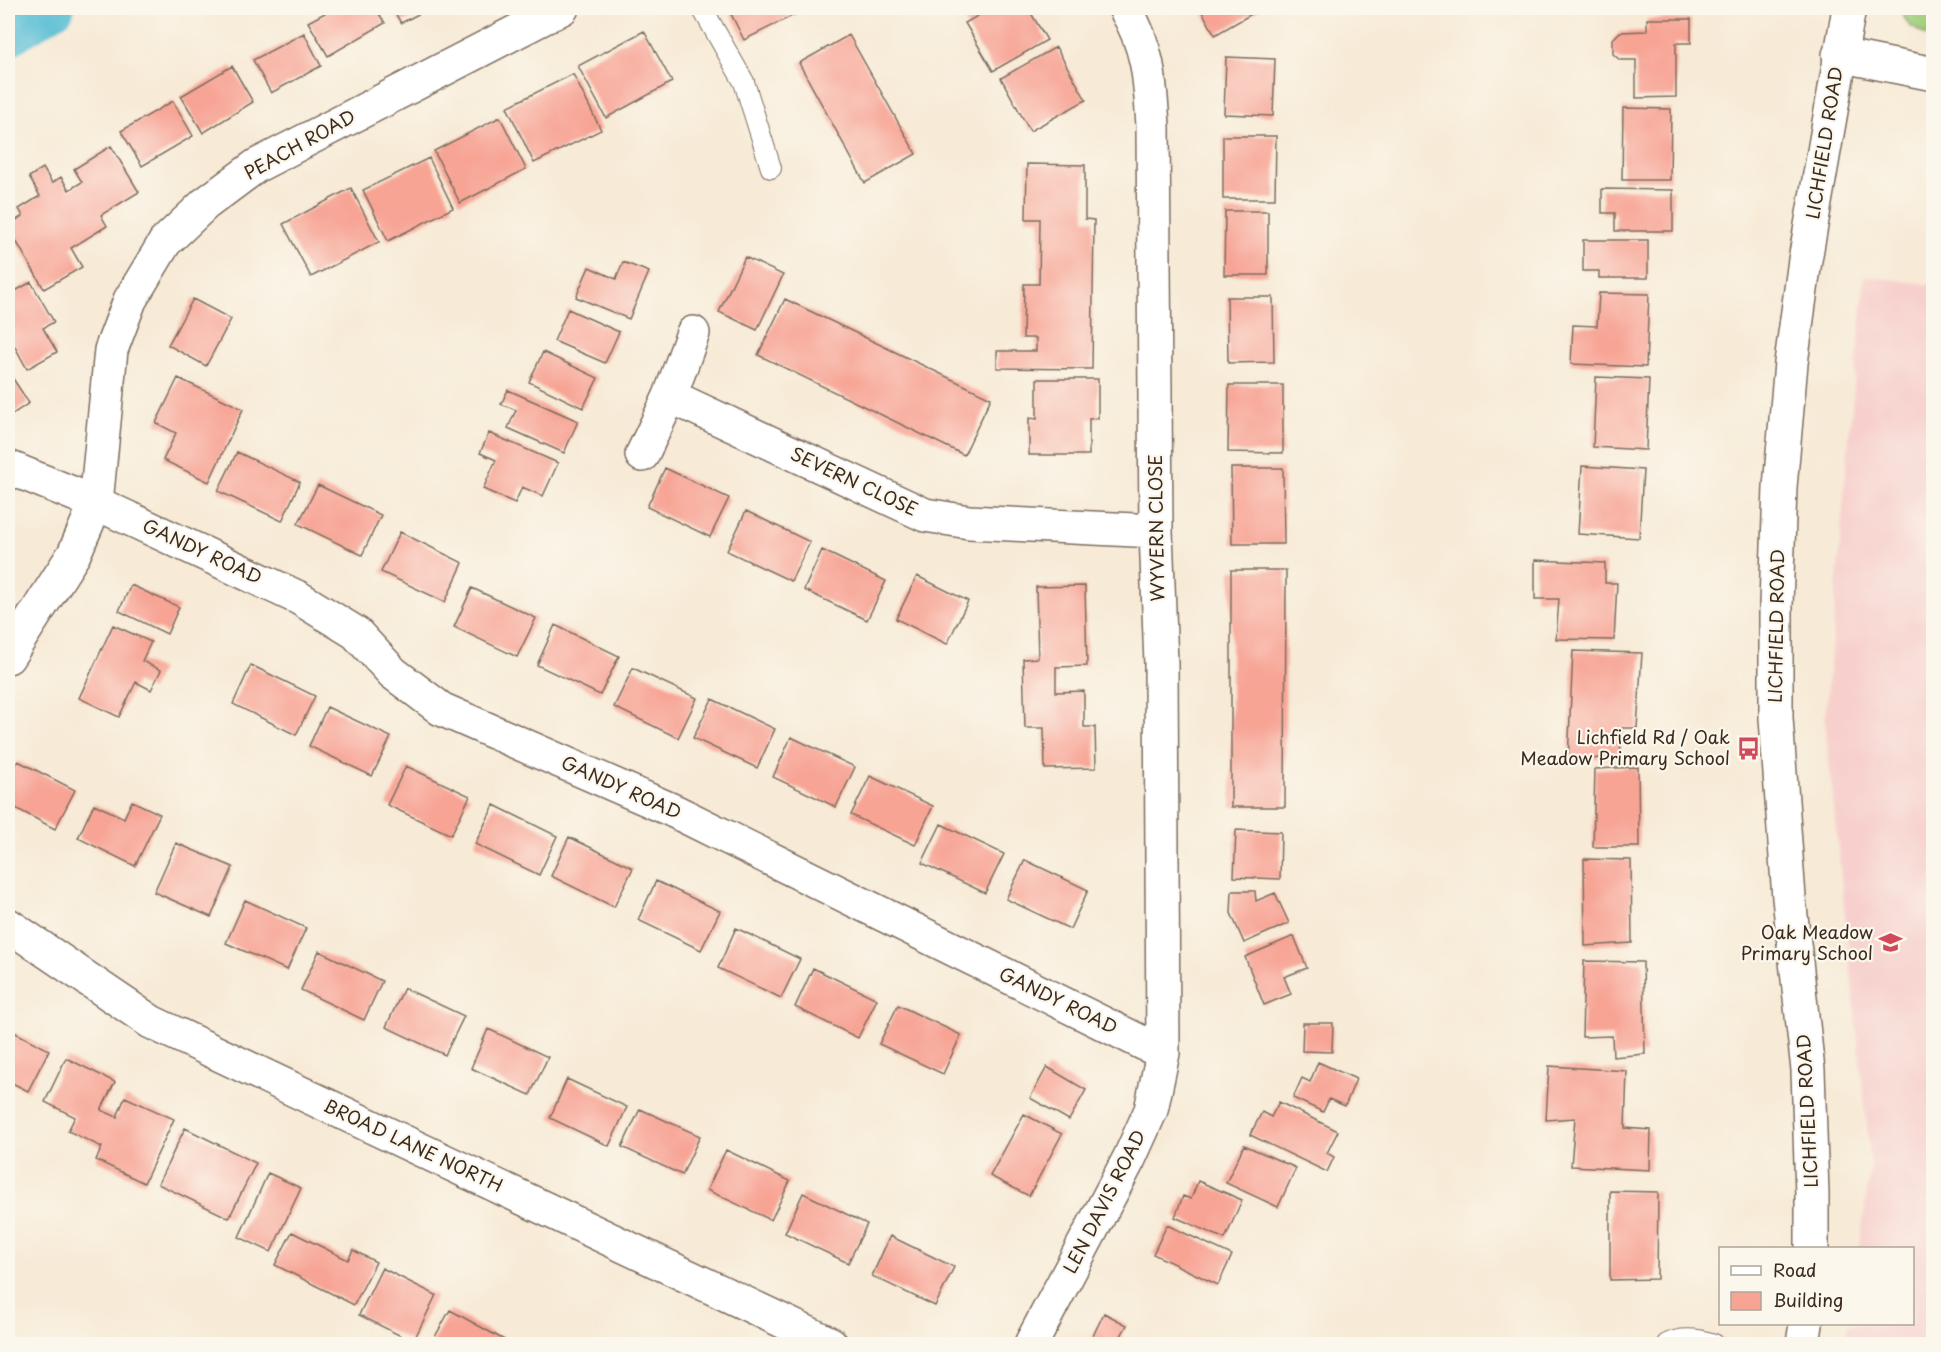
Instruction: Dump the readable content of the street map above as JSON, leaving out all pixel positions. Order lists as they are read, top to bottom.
{
  "streets": {
    "street": [
      "LICHFIELD ROAD",
      "PEACH ROAD",
      "SEVERN CLOSE",
      "WYVERN CLOSE",
      "GANDY ROAD",
      "BROAD LANE NORTH",
      "LEN DAVIS ROAD"
    ]
  },
  "crossings": [
    ["PEACH ROAD", "GANDY ROAD"],
    ["SEVERN CLOSE", "WYVERN CLOSE"],
    ["WYVERN CLOSE", "GANDY ROAD"],
    ["WYVERN CLOSE", "LEN DAVIS ROAD"],
    ["GANDY ROAD", "LEN DAVIS ROAD"]
  ],
  "places": {
    "bus stop": ["Lichfield Rd / Oak Meadow Primary School"],
    "school or university": ["Oak Meadow Primary School"]
  },
  "legend": ["Road", "Building"]
}
